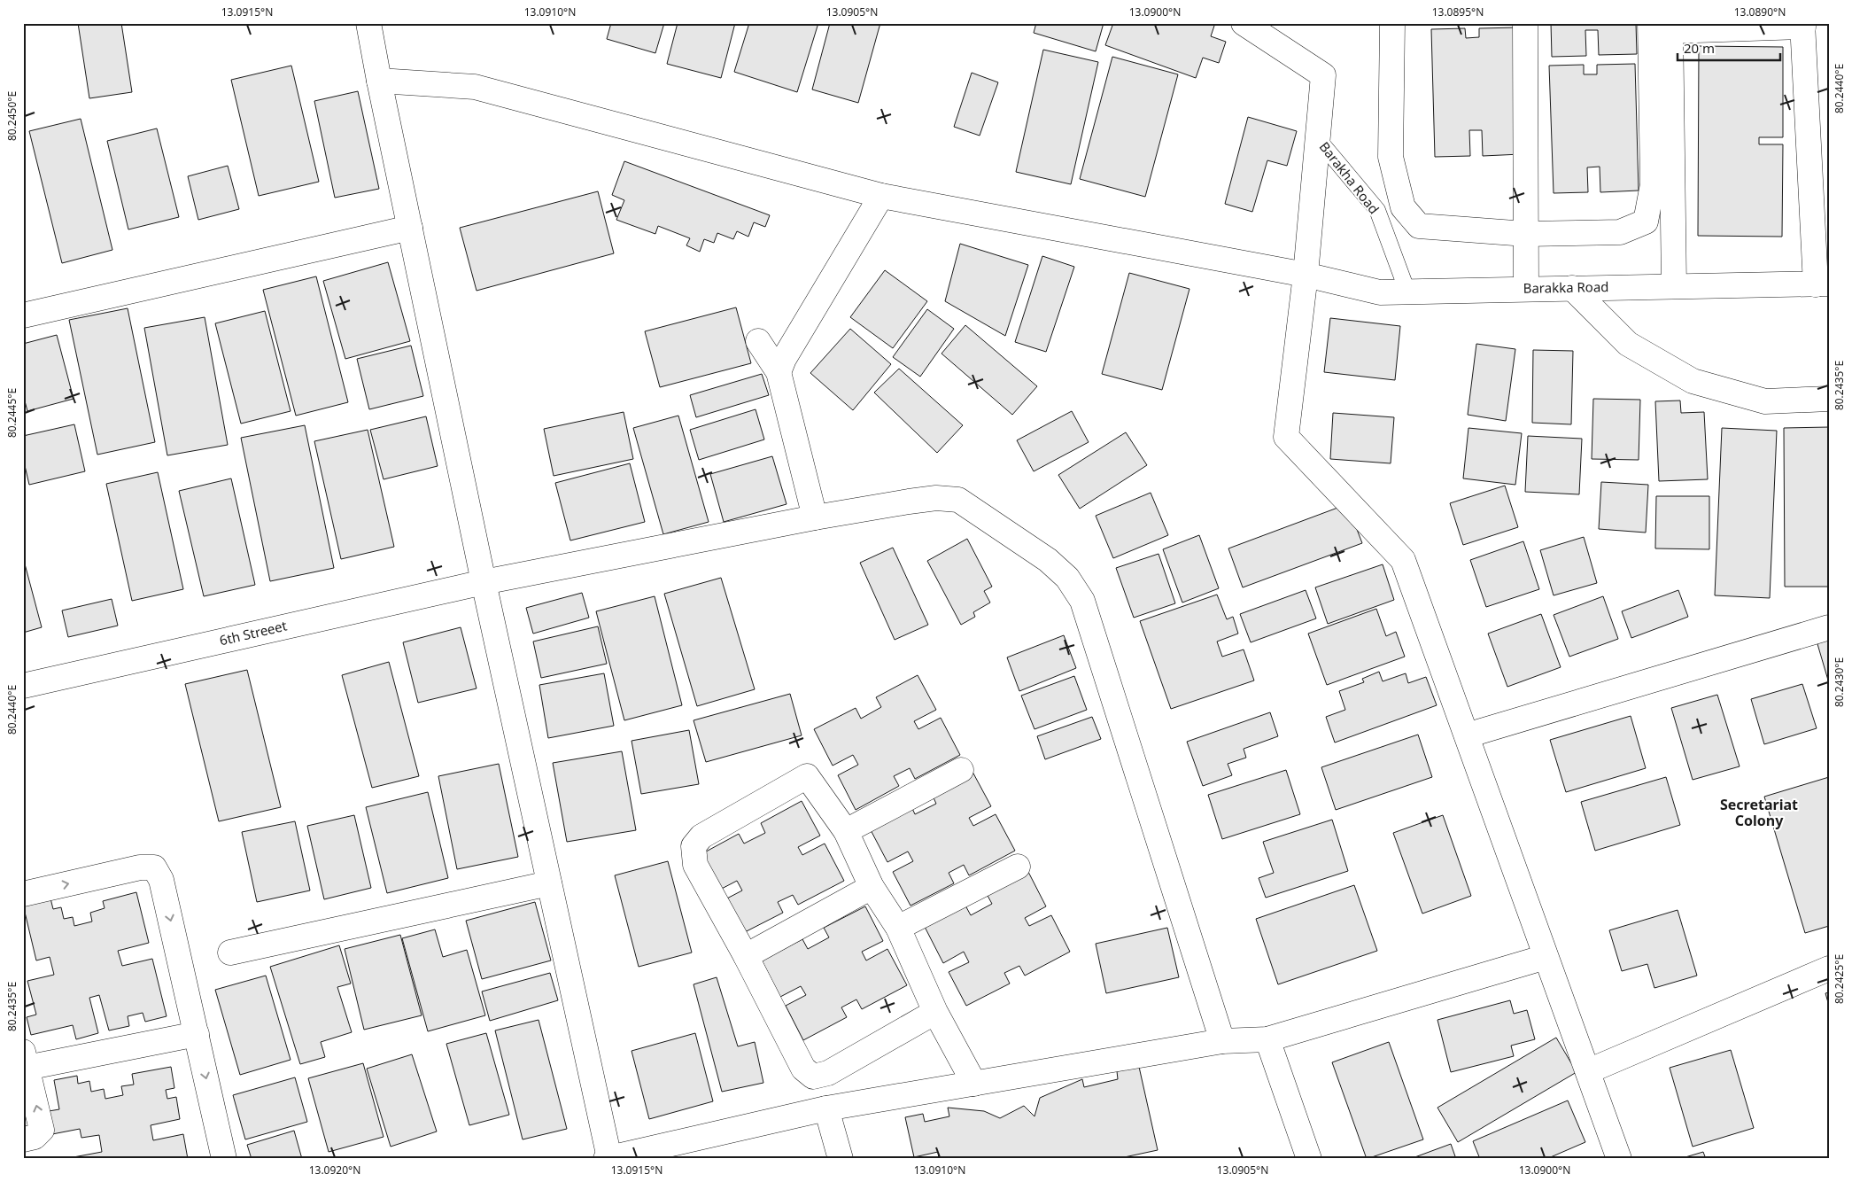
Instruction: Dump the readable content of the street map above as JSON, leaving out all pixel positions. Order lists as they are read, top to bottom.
{
  "streets": {
    "street": ["Barakha Road", "Barakka Road", "6th Streeet"]
  },
  "crossings": [
    ["Barakha Road", "Barakka Road"]
  ],
  "districts": ["Secretariat Colony"],
  "scale_bar": "20 m",
  "coordinates": [
    "13.0915°N",
    "13.0910°N",
    "13.0905°N",
    "13.0900°N",
    "13.0895°N",
    "13.0890°N",
    "80.2440°E",
    "80.2450°E",
    "80.2435°E",
    "80.2445°E",
    "80.2430°E",
    "80.2425°E",
    "13.0920°N"
  ]
}
